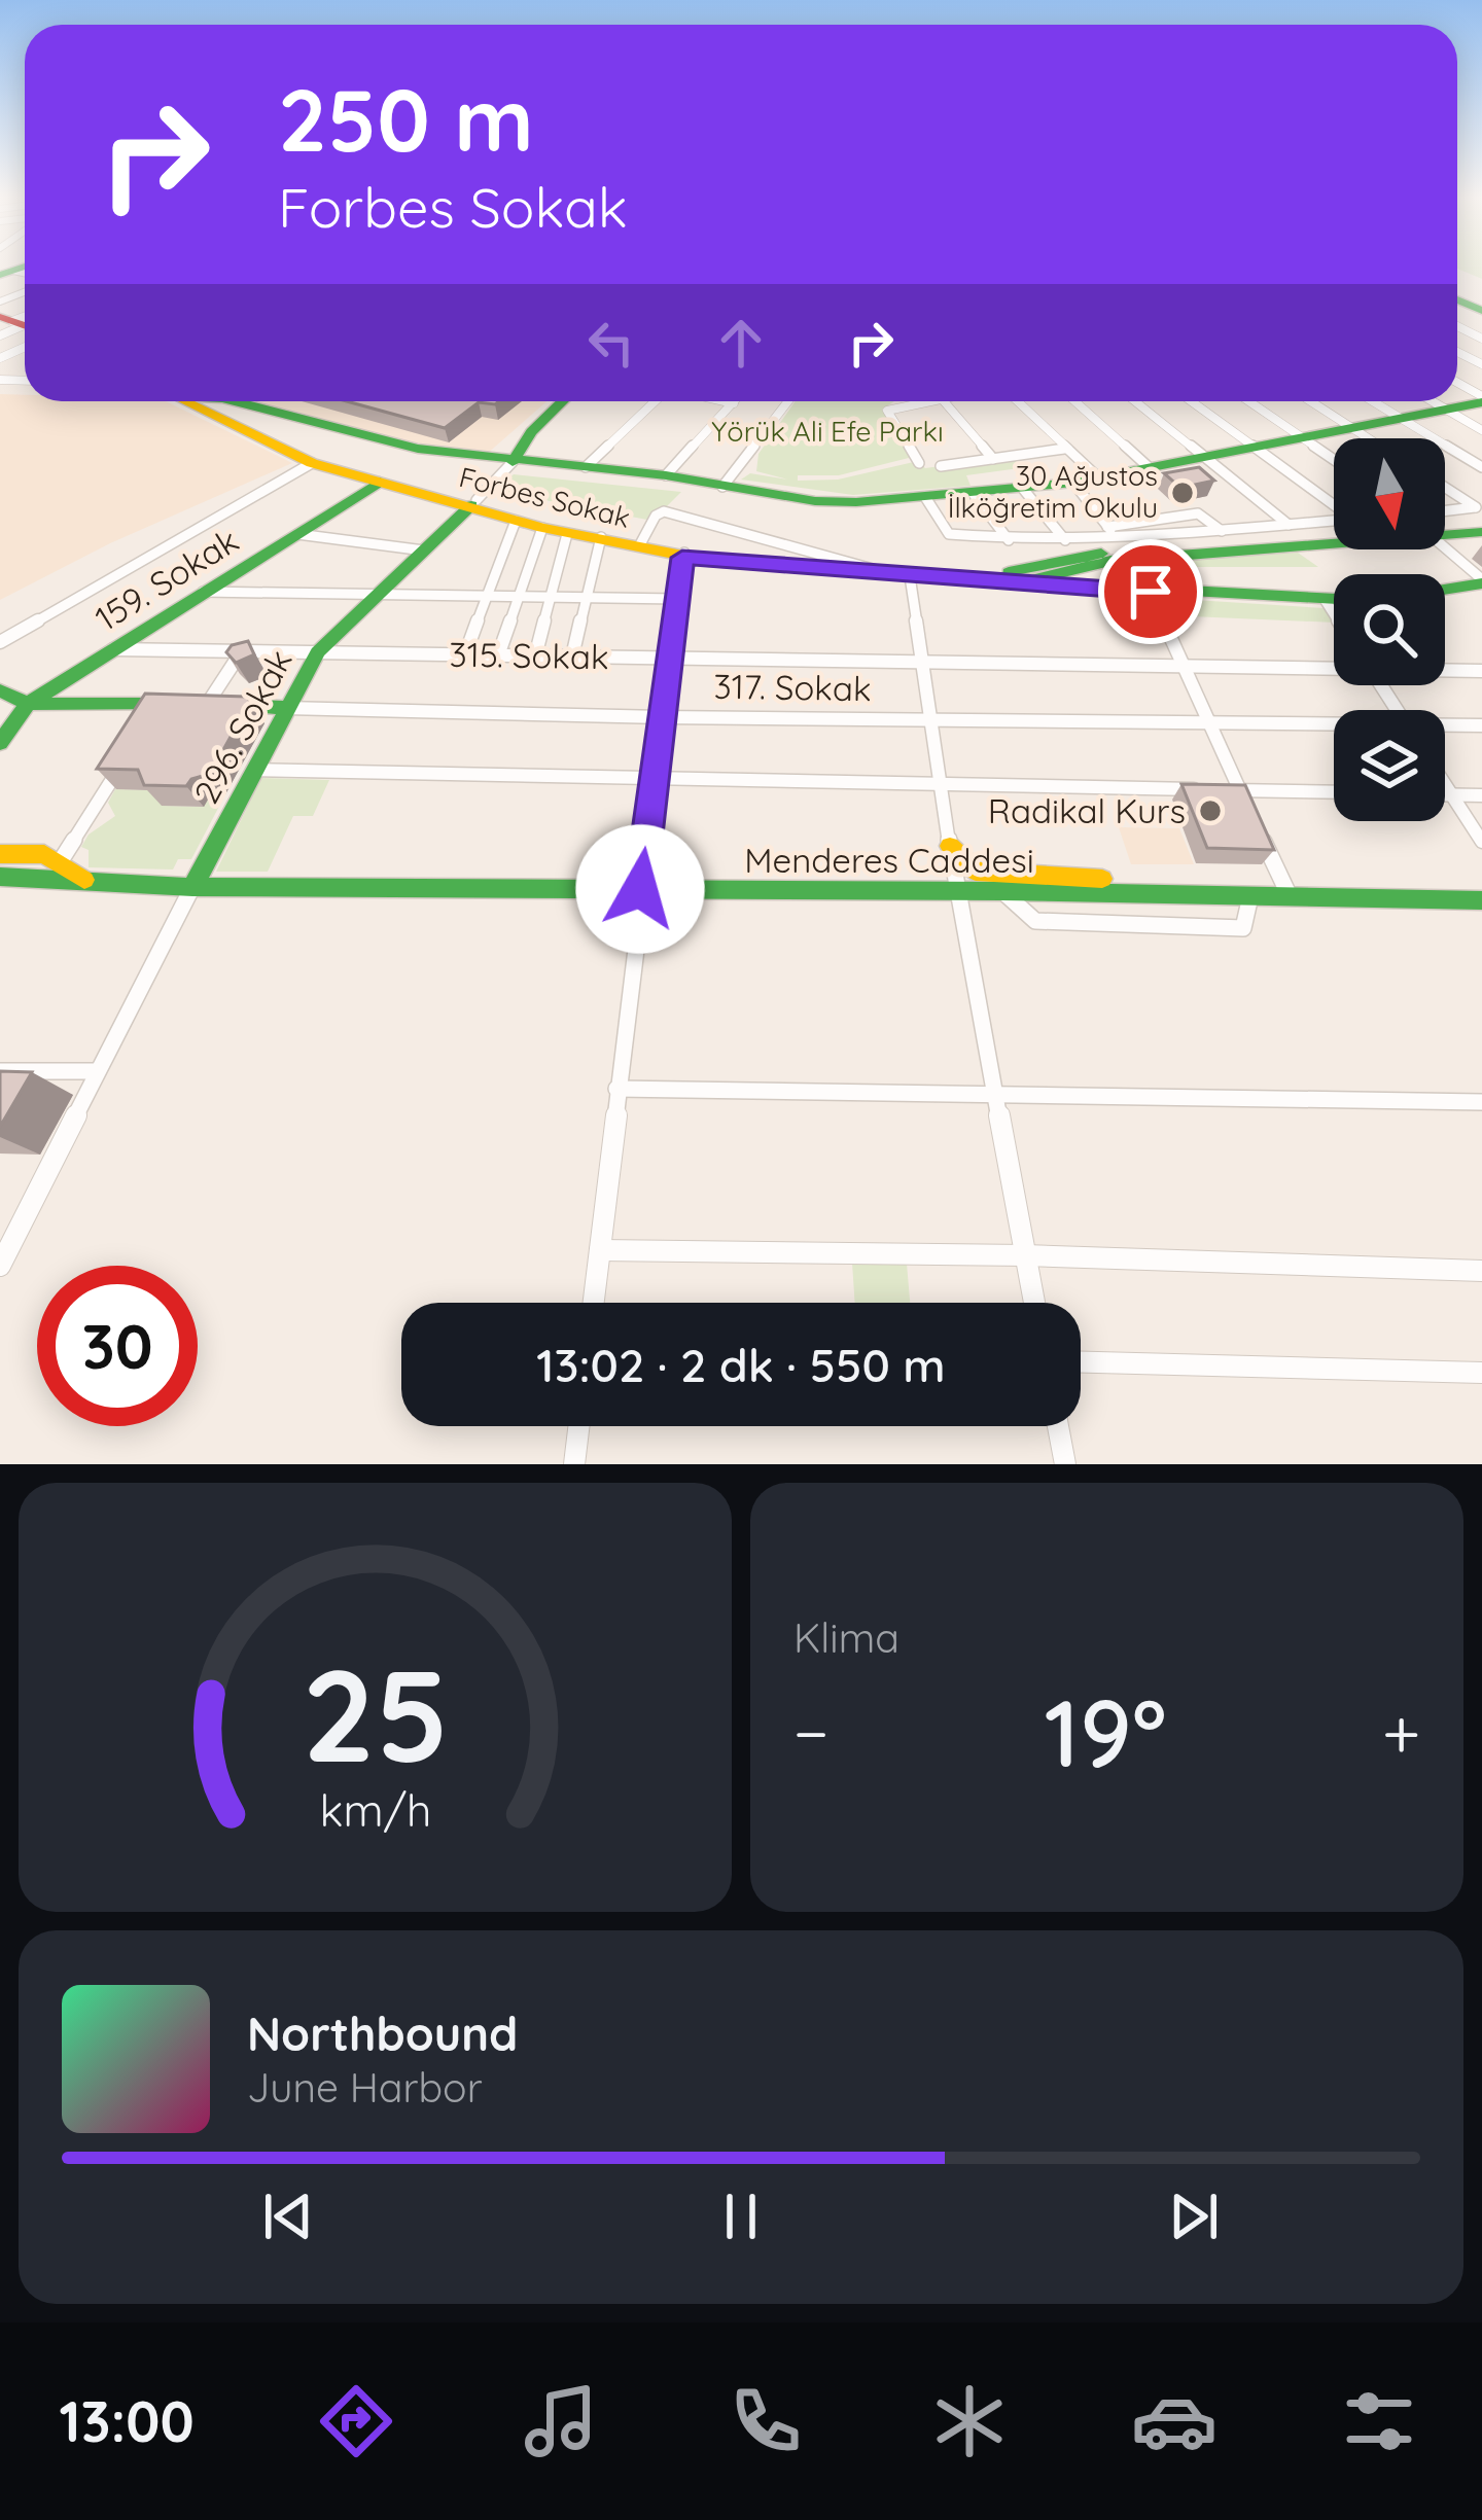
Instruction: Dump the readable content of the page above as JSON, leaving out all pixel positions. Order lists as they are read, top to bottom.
{
  "streets": {
    "main road": [
      "Forbes Sokak",
      "159. Sokak",
      "317. Sokak",
      "296. Sokak",
      "Menderes Caddesi"
    ],
    "street": ["315. Sokak"]
  },
  "crossings": [
    ["Forbes Sokak", "159. Sokak"],
    ["Forbes Sokak", "296. Sokak"],
    ["159. Sokak", "315. Sokak"],
    ["159. Sokak", "317. Sokak"],
    ["315. Sokak", "296. Sokak"],
    ["317. Sokak", "296. Sokak"],
    ["296. Sokak", "Menderes Caddesi"]
  ],
  "parks": ["Yörük Ali Efe Parkı"],
  "places": ["30 Ağustos İlköğretim Okulu", "Radikal Kurs"],
  "north": "bottom",
  "page": {
    "turn": ["250 m", "Forbes Sokak"],
    "limit": "30",
    "trip": "13:02 · 2 dk · 550 m",
    "tile": "Klima",
    "heat": ["−", "19°", "+"],
    "song": ["Northbound", "June Harbor"],
    "tabs": "13:00",
    "gauge": ["25", "km/h"]
  }
}
